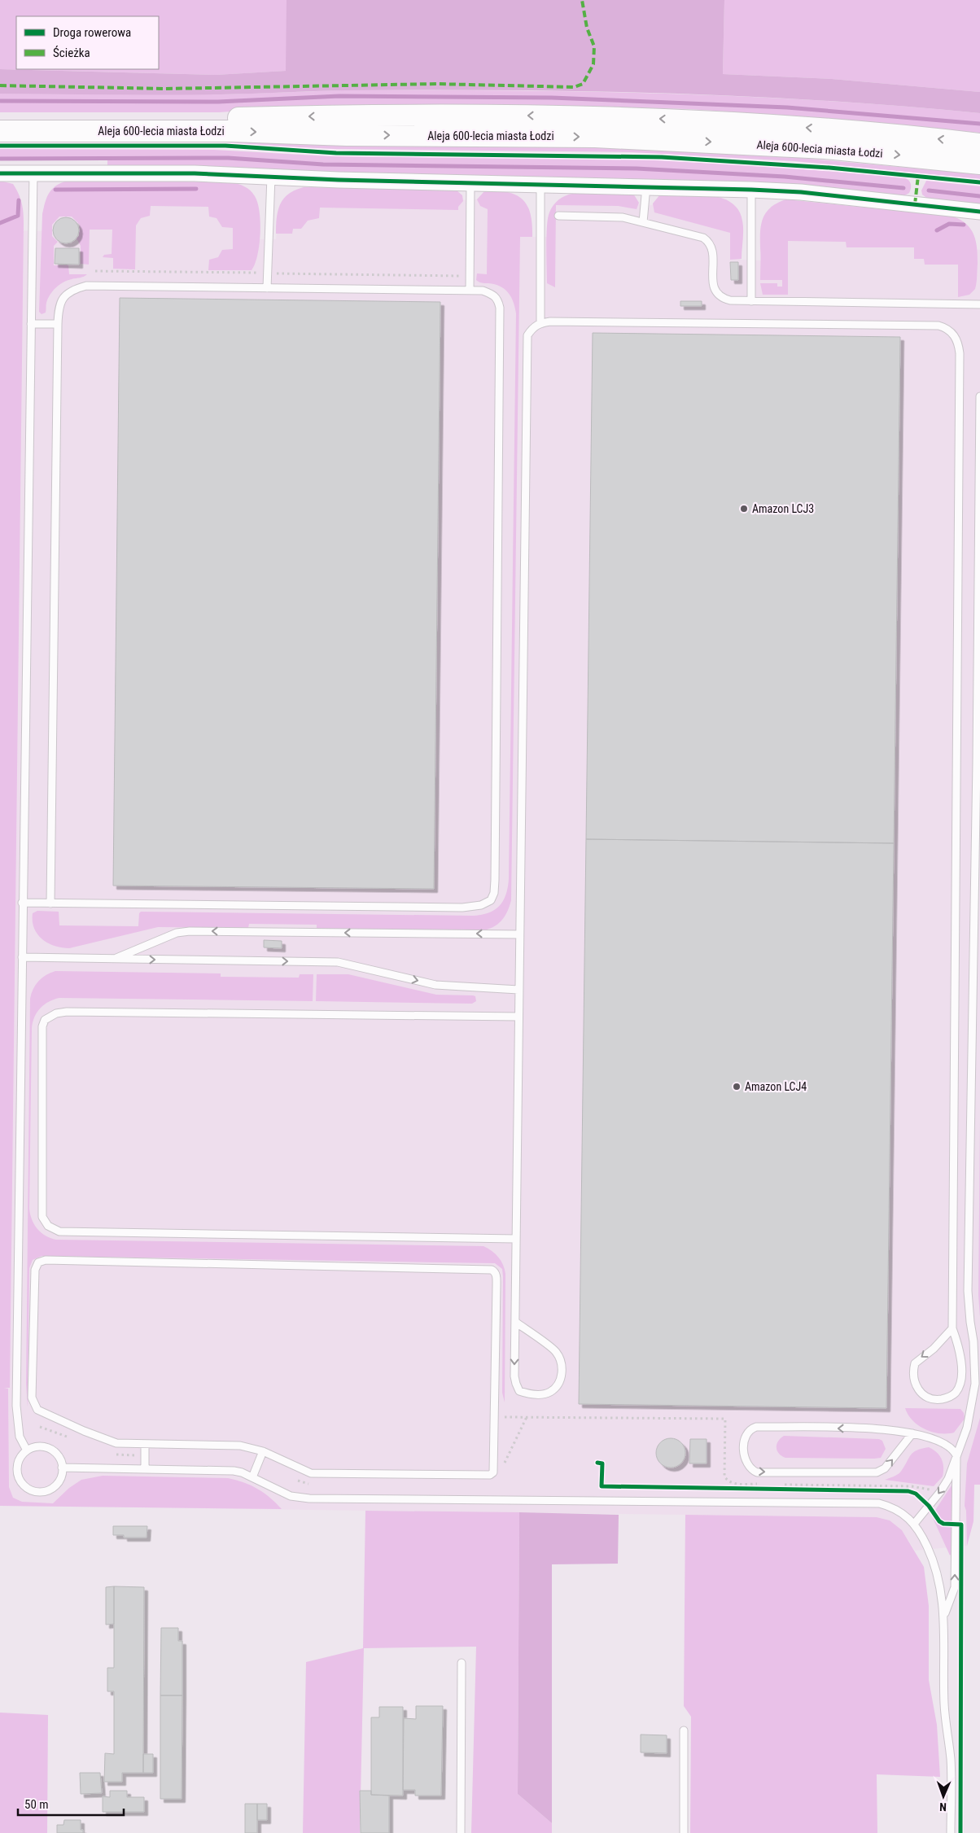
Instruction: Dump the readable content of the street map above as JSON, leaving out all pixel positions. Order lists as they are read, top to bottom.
{
  "streets": {
    "main road": ["Aleja 600-lecia miasta Łodzi"]
  },
  "places": ["Amazon LCJ3", "Amazon LCJ4"],
  "legend": ["Droga rowerowa", "Ścieżka"],
  "scale_bar": "50 m",
  "north": "bottom"
}
